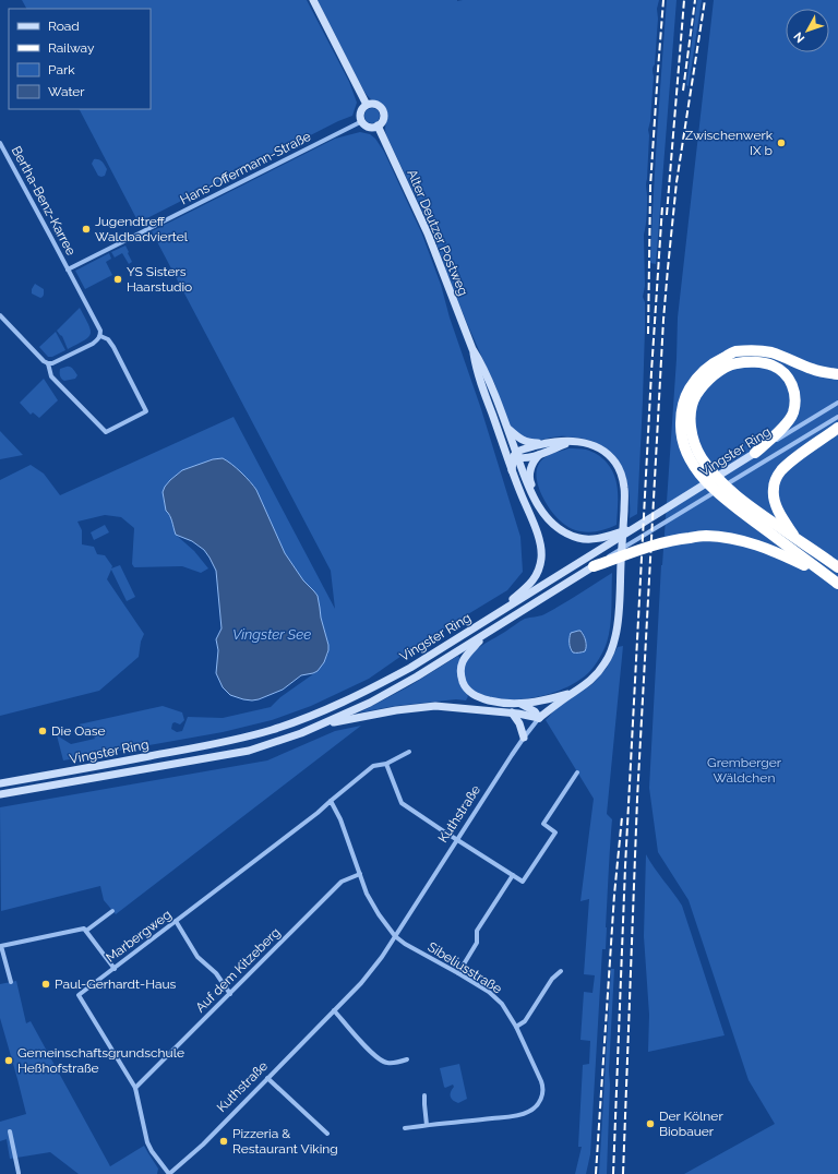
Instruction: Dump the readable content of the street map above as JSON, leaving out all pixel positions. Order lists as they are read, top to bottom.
{
  "streets": {
    "main road": ["Alter Deutzer Postweg", "Vingster Ring", "Kuthstraße"],
    "street": [
      "Hans-Offermann-Straße",
      "Bertha-Benz-Karree",
      "Marbergweg",
      "Sibeliusstraße",
      "Auf dem Kitzeberg"
    ]
  },
  "crossings": [
    ["Hans-Offermann-Straße", "Bertha-Benz-Karree"],
    ["Hans-Offermann-Straße", "Alter Deutzer Postweg"],
    ["Alter Deutzer Postweg", "Vingster Ring"],
    ["Alter Deutzer Postweg", "Kuthstraße"],
    ["Kuthstraße", "Marbergweg"],
    ["Kuthstraße", "Sibeliusstraße"],
    ["Marbergweg", "Auf dem Kitzeberg"]
  ],
  "water": ["Vingster See"],
  "parks": ["Gremberger Wäldchen"],
  "places": [
    "Zwischenwerk IX b",
    "Jugendtreff Waldbadviertel",
    "YS Sisters Haarstudio",
    "Die Oase",
    "Paul-Gerhardt-Haus",
    "Gemeinschaftsgrundschule Heßhofstraße",
    "Der Kölner Biobauer",
    "Pizzeria & Restaurant Viking"
  ],
  "legend": [
    "Road",
    "Railway",
    "Park",
    "Water"
  ],
  "north": "bottom left"
}
